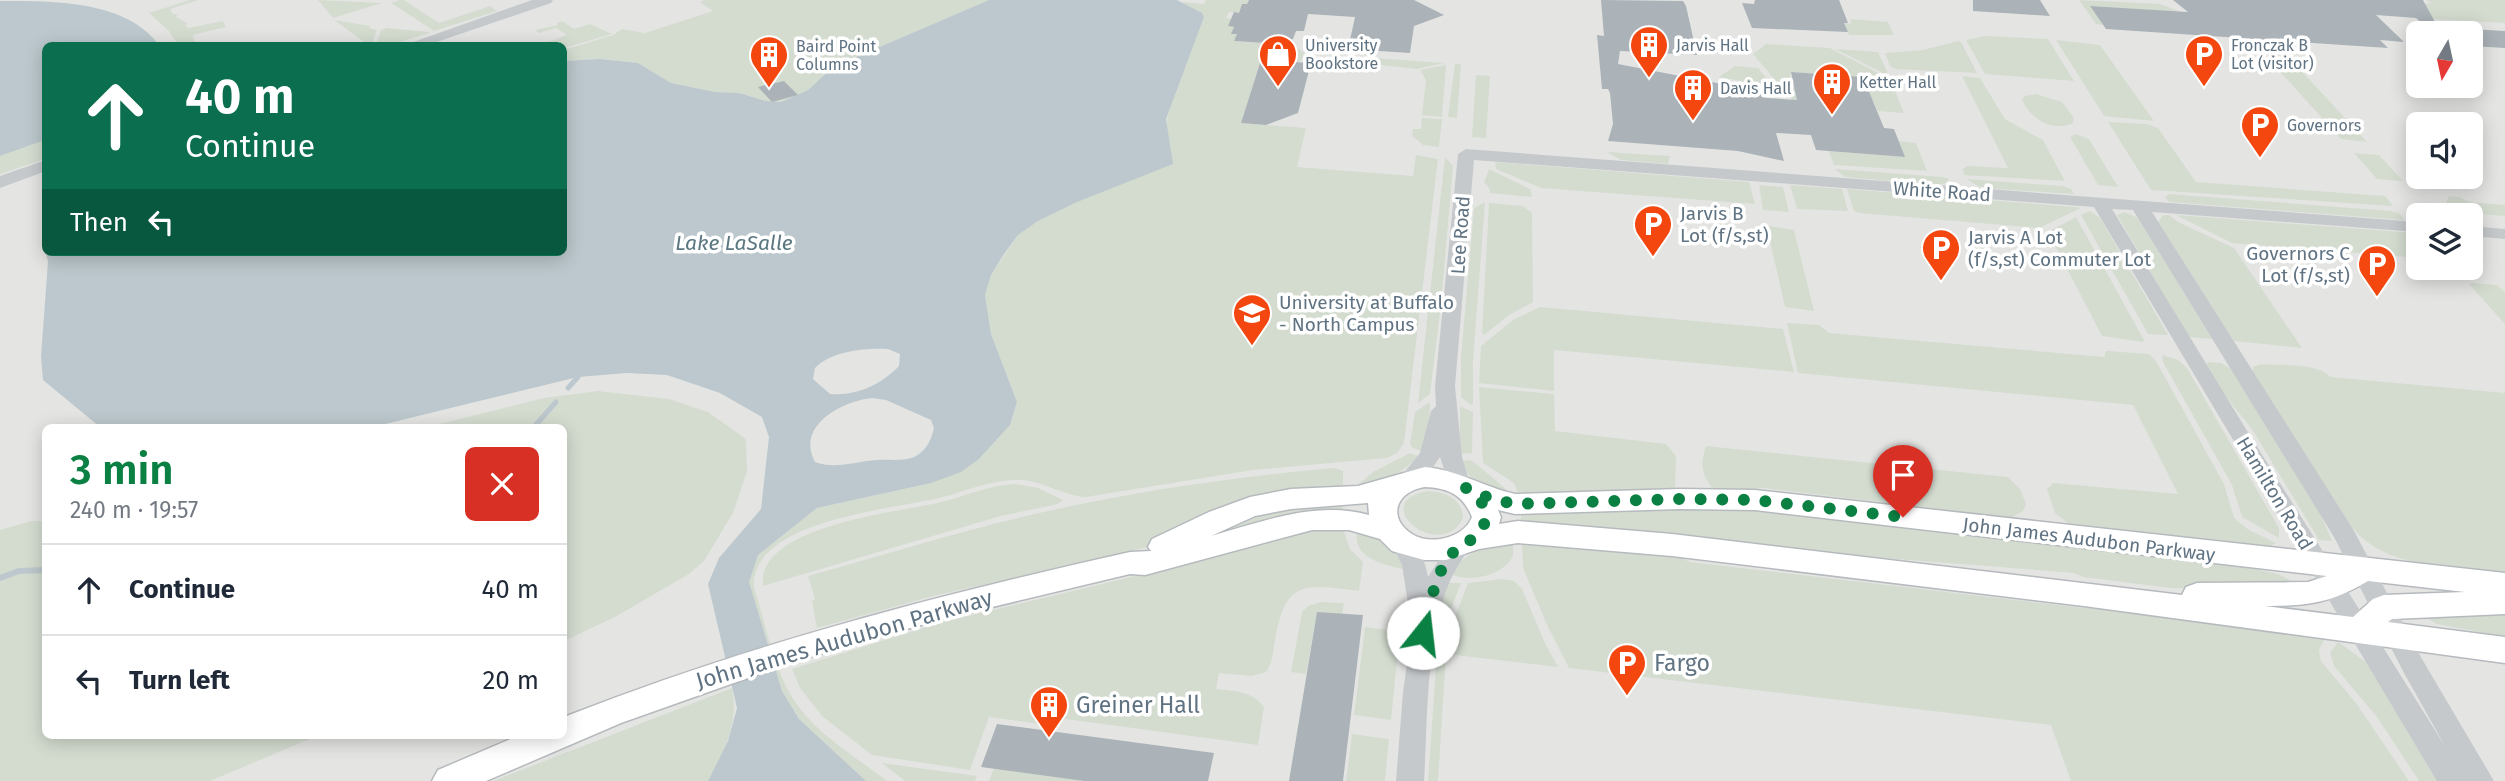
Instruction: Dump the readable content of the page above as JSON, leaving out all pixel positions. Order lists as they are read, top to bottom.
{
  "streets": {
    "main road": ["John James Audubon Parkway"],
    "street": ["White Road", "Lee Road", "Hamilton Road"]
  },
  "crossings": [
    ["White Road", "Lee Road"],
    ["White Road", "Hamilton Road"],
    ["Lee Road", "John James Audubon Parkway"],
    ["Hamilton Road", "John James Audubon Parkway"]
  ],
  "water": ["Lake LaSalle"],
  "places": {
    "building": [
      "Jarvis Hall",
      "Baird Point Columns",
      "Ketter Hall",
      "Davis Hall",
      "Greiner Hall"
    ],
    "shop": ["University Bookstore"],
    "parking": [
      "Fronczak B Lot (visitor)",
      "Governors",
      "Jarvis B Lot (f/s,st)",
      "Jarvis A Lot (f/s,st) Commuter Lot",
      "Governors C Lot (f/s,st)",
      "Fargo"
    ],
    "school or university": ["University at Buffalo - North Campus"]
  },
  "north": "bottom",
  "page": {
    "turn": ["40 m", "Continue"],
    "then": "Then",
    "heading": ["3 min", "240 m · 19:57"],
    "list": [
      {
        "name": "Continue",
        "value": "40 m"
      },
      {
        "name": "Turn left",
        "value": "20 m"
      }
    ]
  }
}
